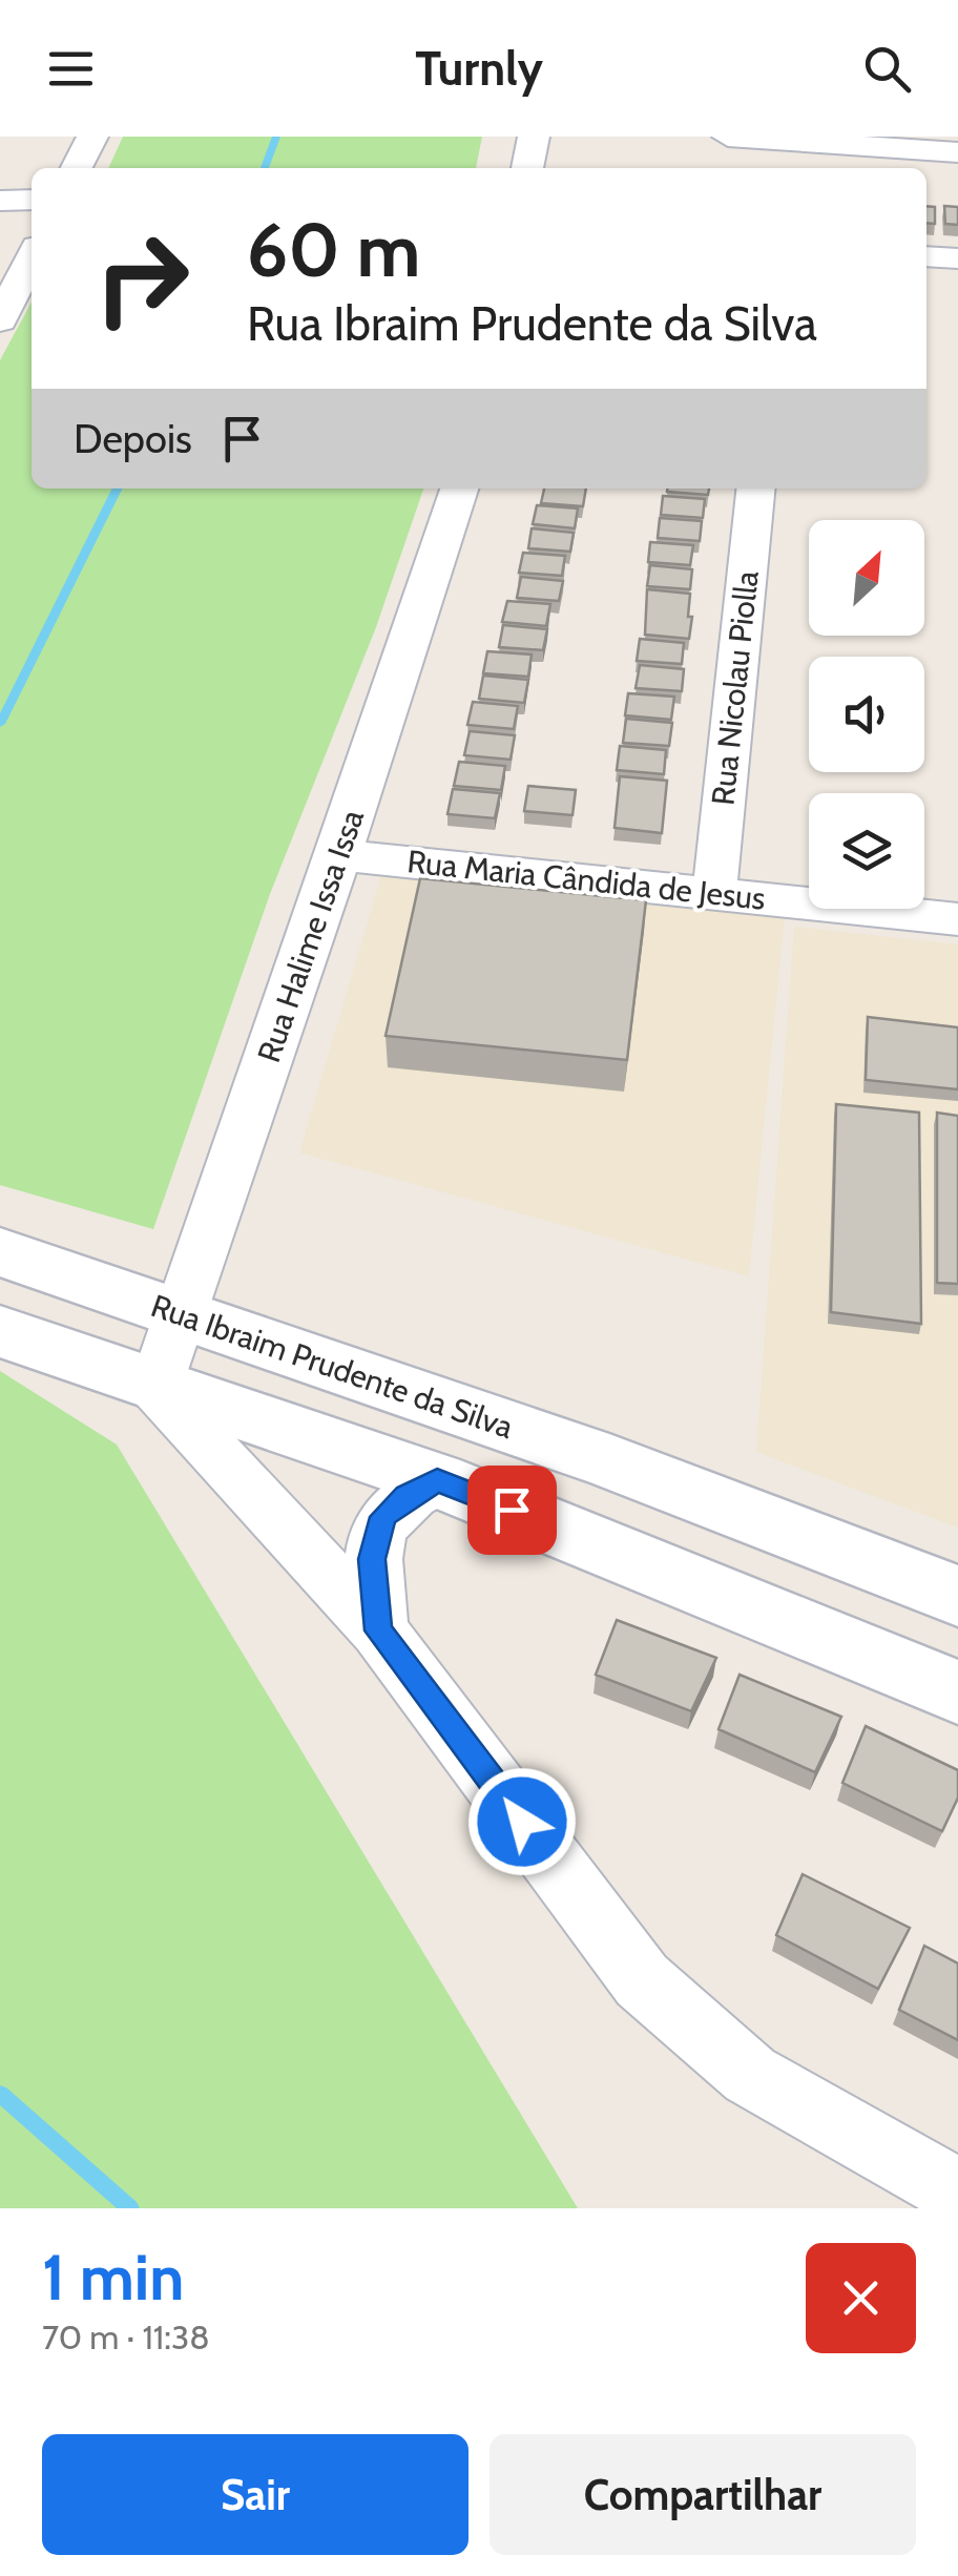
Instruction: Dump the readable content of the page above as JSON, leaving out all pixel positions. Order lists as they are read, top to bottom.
{
  "streets": {
    "street": [
      "Rua Nicolau Piolla",
      "Rua Maria Cândida de Jesus",
      "Rua Halime Issa Issa",
      "Rua Ibraim Prudente da Silva"
    ]
  },
  "crossings": [
    ["Rua Nicolau Piolla", "Rua Maria Cândida de Jesus"],
    ["Rua Maria Cândida de Jesus", "Rua Halime Issa Issa"],
    ["Rua Halime Issa Issa", "Rua Ibraim Prudente da Silva"]
  ],
  "north": "top right",
  "page": {
    "header": "Turnly",
    "turn": ["60 m", "Rua Ibraim Prudente da Silva"],
    "then": "Depois",
    "heading": ["1 min", "70 m · 11:38"],
    "buttons": ["Sair", "Compartilhar"]
  }
}
